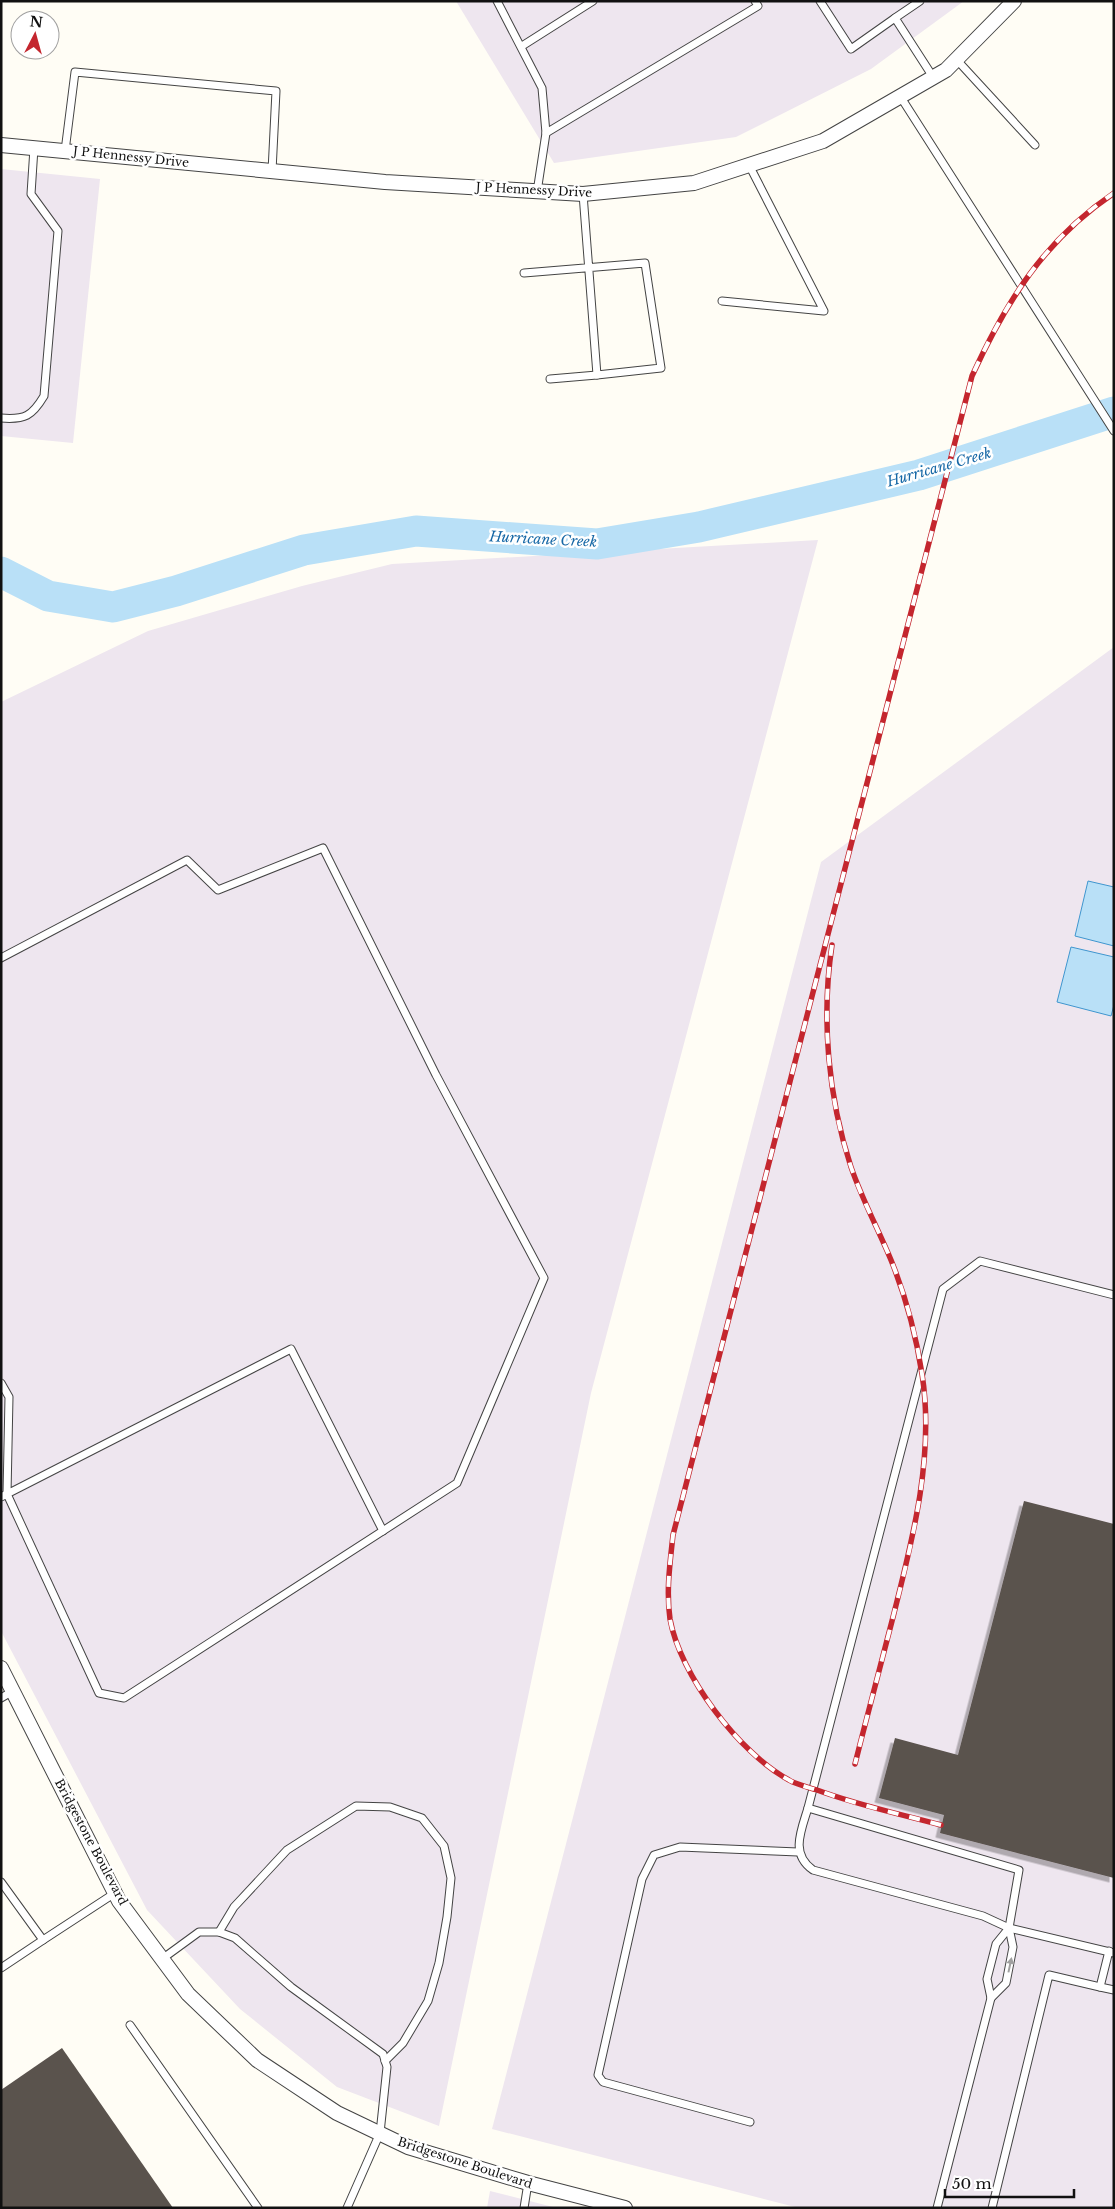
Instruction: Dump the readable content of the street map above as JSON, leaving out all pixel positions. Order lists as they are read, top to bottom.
{
  "streets": {
    "street": ["J P Hennessy Drive", "Bridgestone Boulevard"]
  },
  "water": ["Hurricane Creek"],
  "scale_bar": "50 m",
  "north": "top"
}
